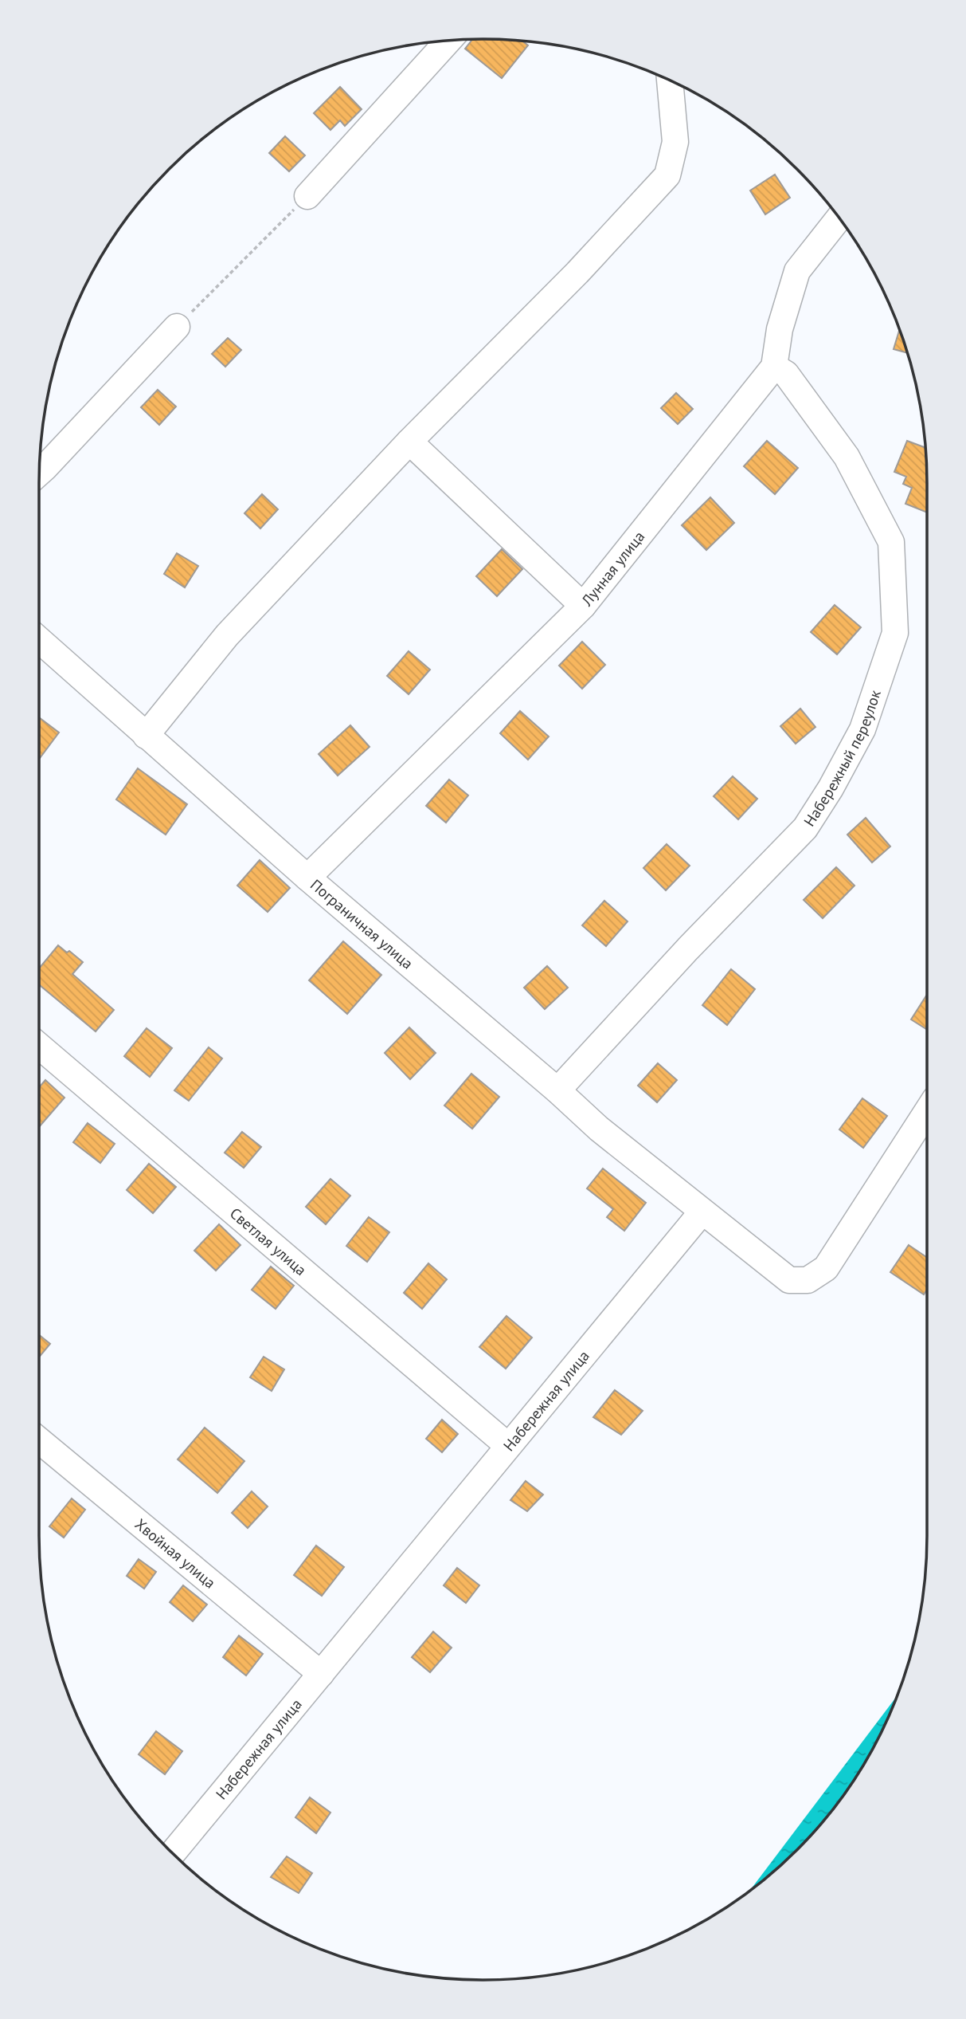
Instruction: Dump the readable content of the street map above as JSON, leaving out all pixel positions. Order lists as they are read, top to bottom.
{
  "streets": {
    "street": [
      "Лунная улица",
      "Набережный переулок",
      "Пограничная улица",
      "Светлая улица",
      "Набережная улица",
      "Хвойная улица"
    ]
  },
  "crossings": [
    ["Лунная улица", "Набережный переулок"],
    ["Лунная улица", "Пограничная улица"],
    ["Набережный переулок", "Пограничная улица"],
    ["Пограничная улица", "Набережная улица"],
    ["Светлая улица", "Набережная улица"],
    ["Набережная улица", "Хвойная улица"]
  ]
}
